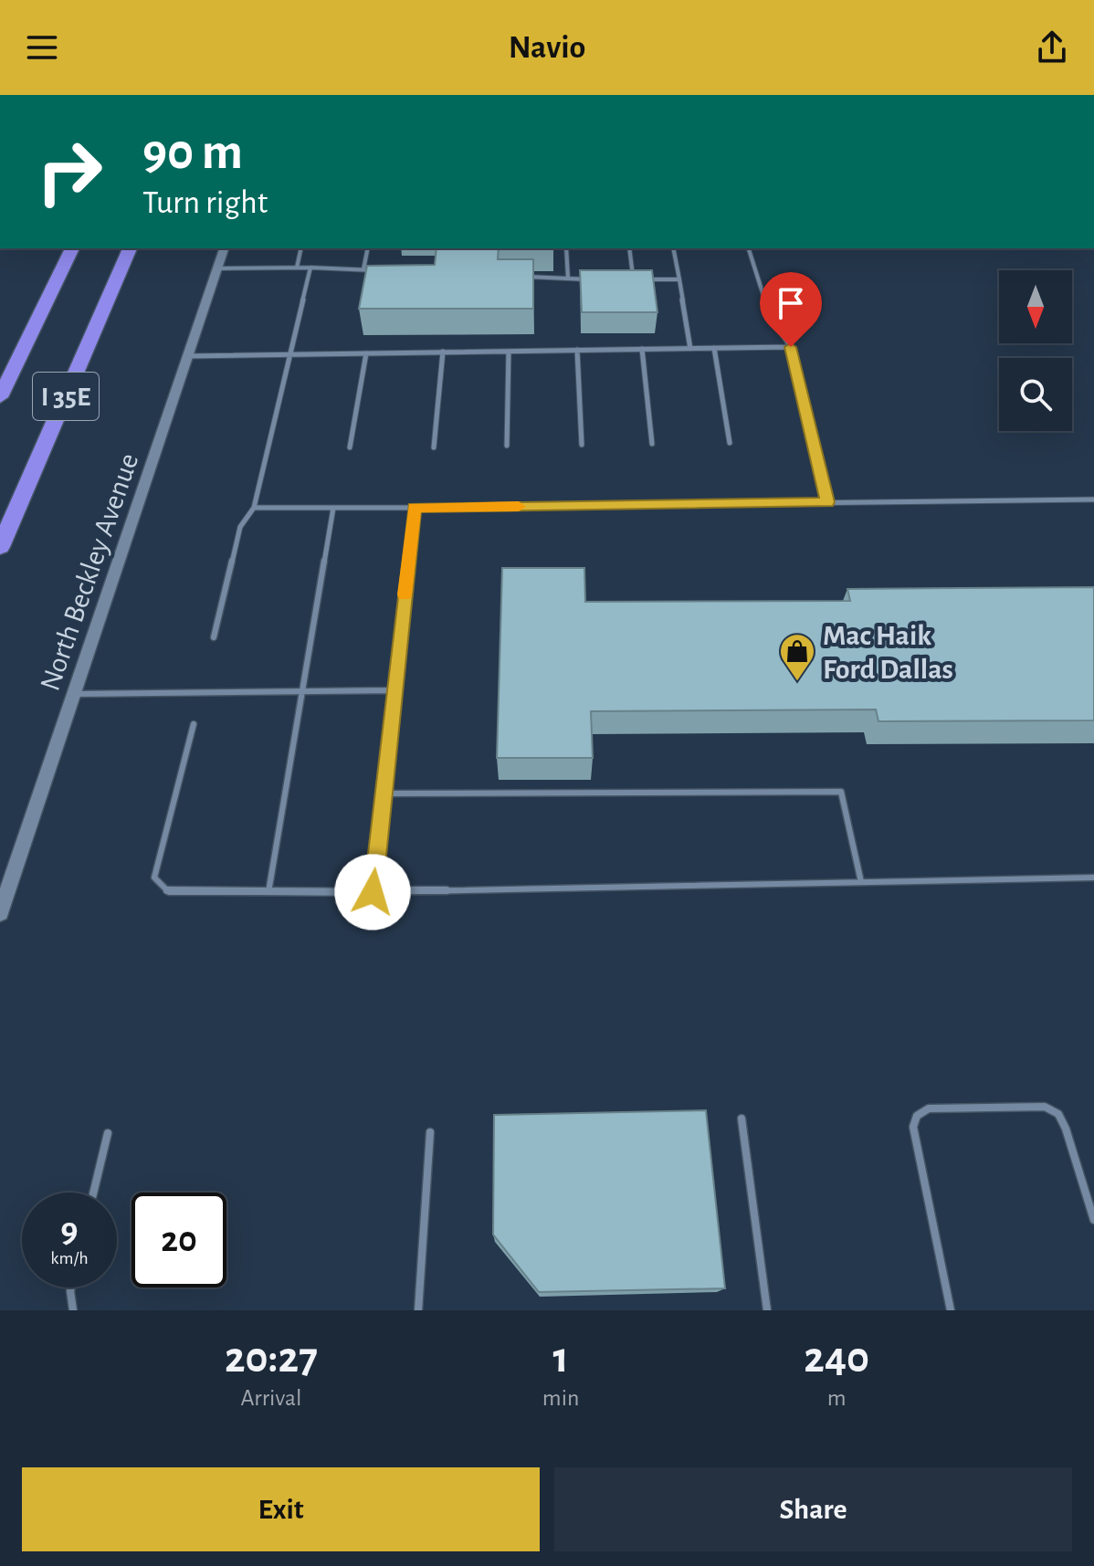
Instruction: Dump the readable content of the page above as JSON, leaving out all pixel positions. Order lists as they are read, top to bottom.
{
  "streets": {
    "highway": ["I 35E"],
    "main road": ["North Beckley Avenue"]
  },
  "places": {
    "shop": ["Mac Haik Ford Dallas"]
  },
  "north": "bottom",
  "page": {
    "header": "Navio",
    "turn": ["90 m", "Turn right"],
    "speed": "9 km/h",
    "limit": "20",
    "eta": [
      "20:27",
      "Arrival",
      "1",
      "min",
      "240",
      "m"
    ],
    "buttons": ["Exit", "Share"]
  }
}
